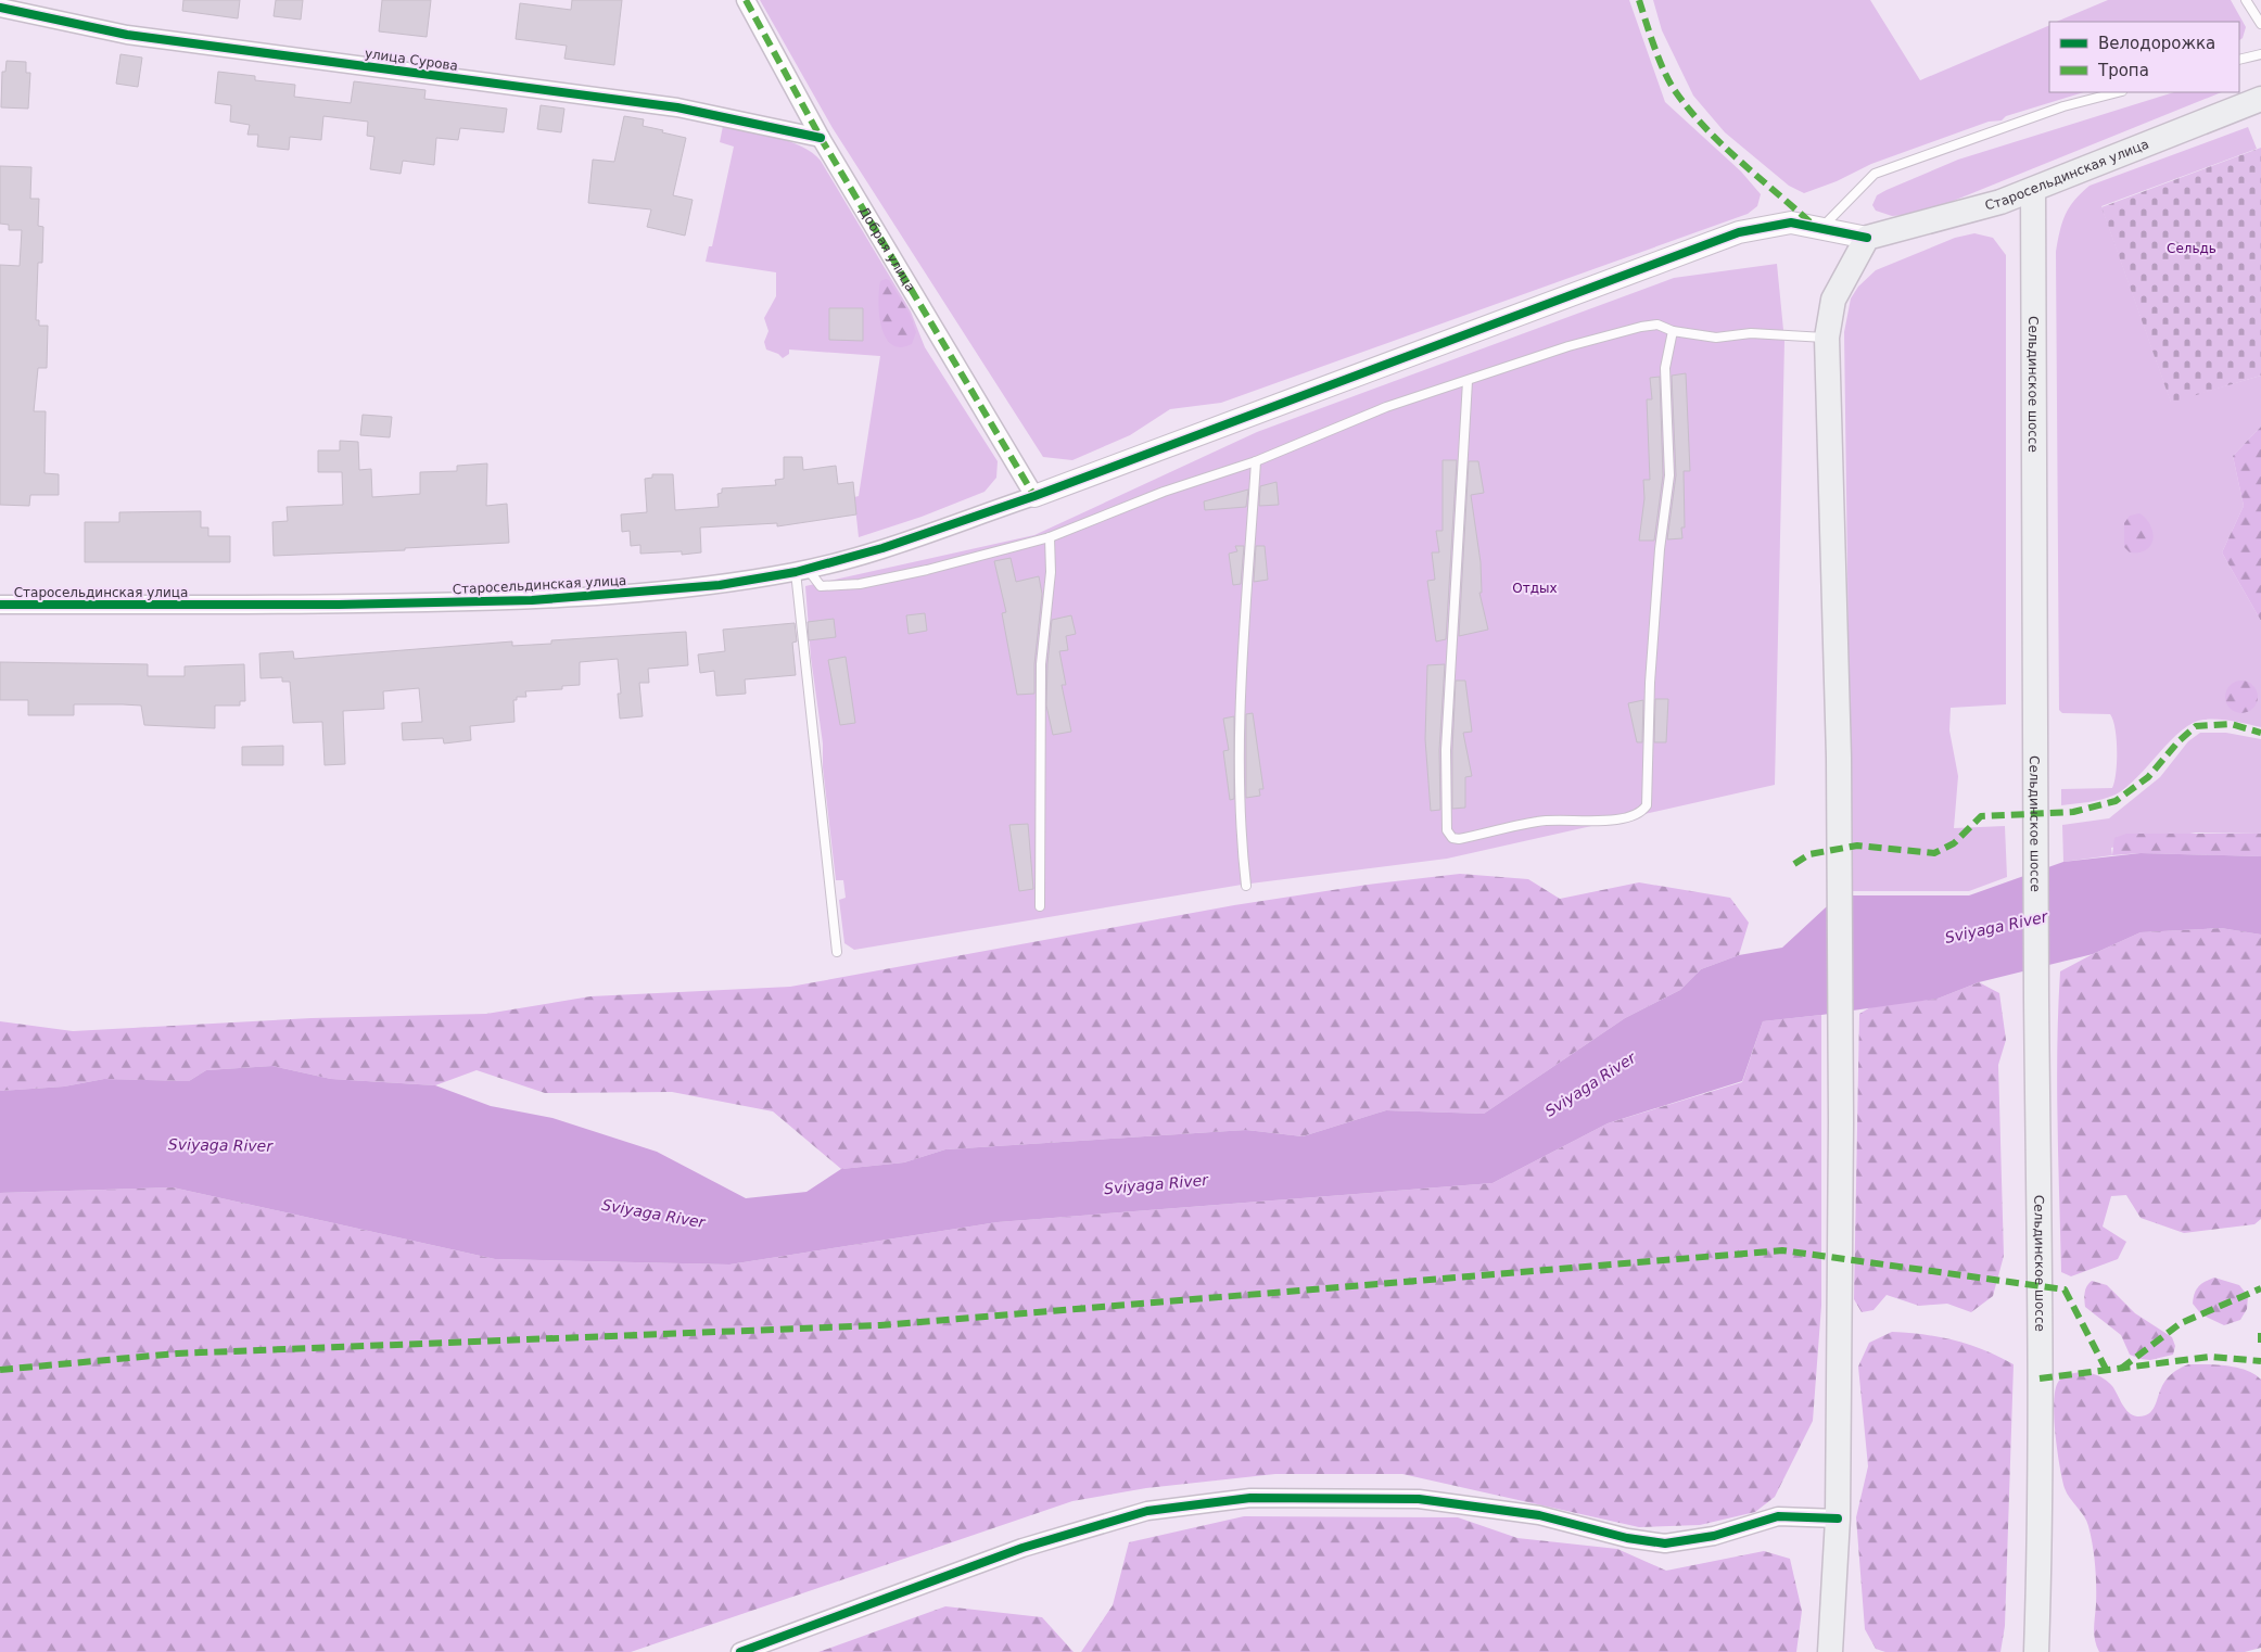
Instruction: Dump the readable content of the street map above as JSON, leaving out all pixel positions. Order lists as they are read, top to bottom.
{
  "streets": {
    "main road": ["Старосельдинская улица", "Сельдинское шоссе"],
    "street": ["улица Сурова", "Добрая улица"]
  },
  "crossings": [
    ["улица Сурова", "Добрая улица"],
    ["Старосельдинская улица", "Добрая улица"],
    ["Старосельдинская улица", "Сельдинское шоссе"]
  ],
  "water": ["Sviyaga River"],
  "parks": ["Сельдь", "Отдых"],
  "legend": ["Велодорожка", "Тропа"]
}
